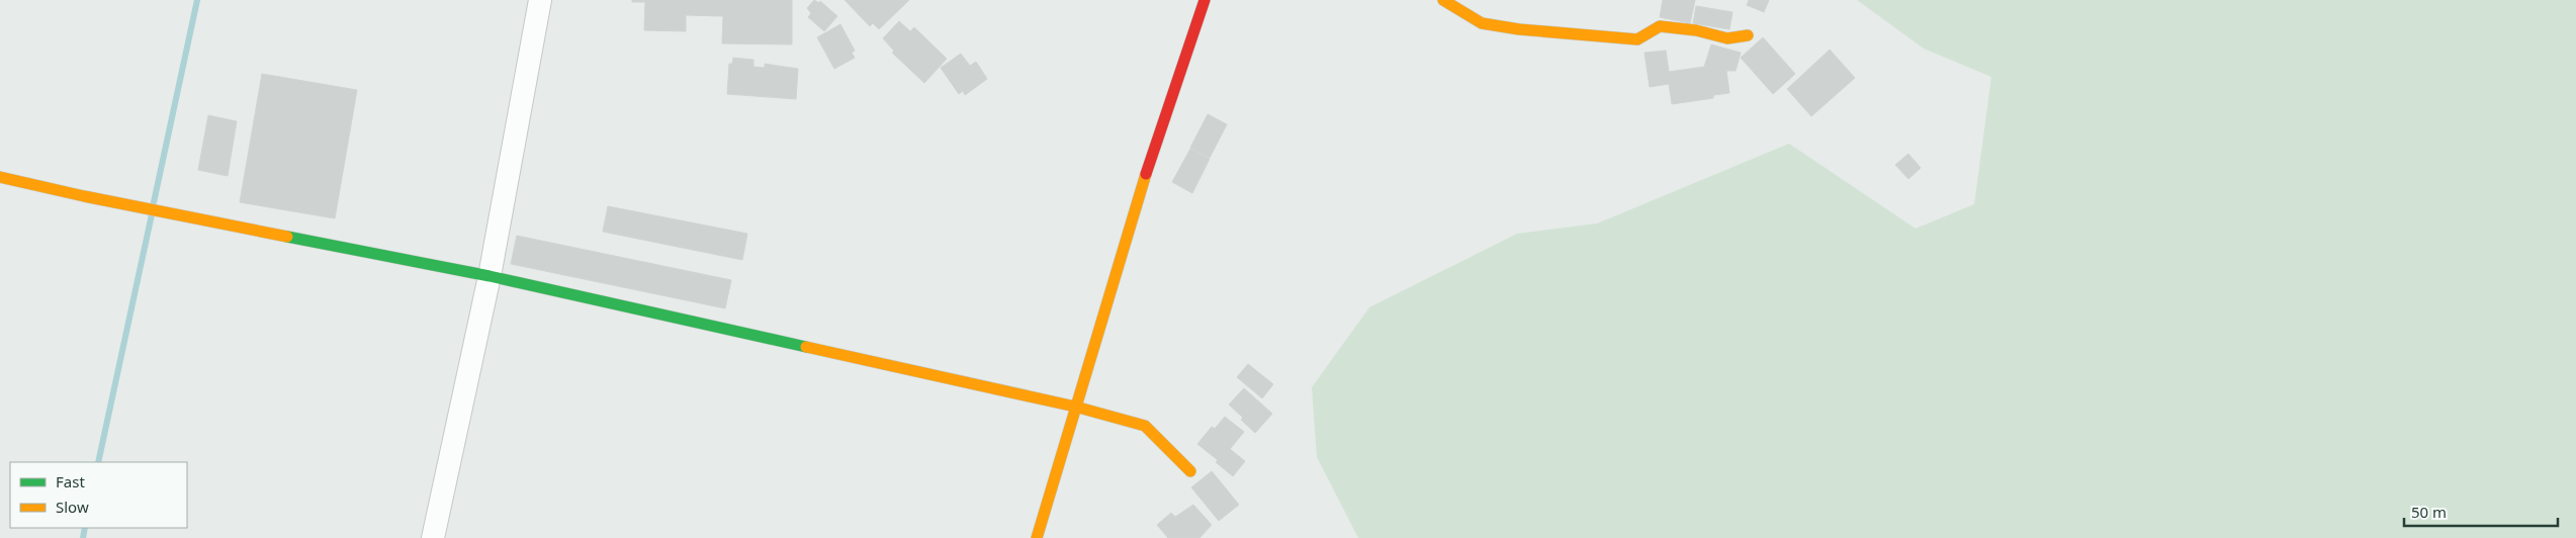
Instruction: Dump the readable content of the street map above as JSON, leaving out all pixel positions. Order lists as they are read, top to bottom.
{
  "legend": ["Fast", "Slow"],
  "scale_bar": "50 m"
}
